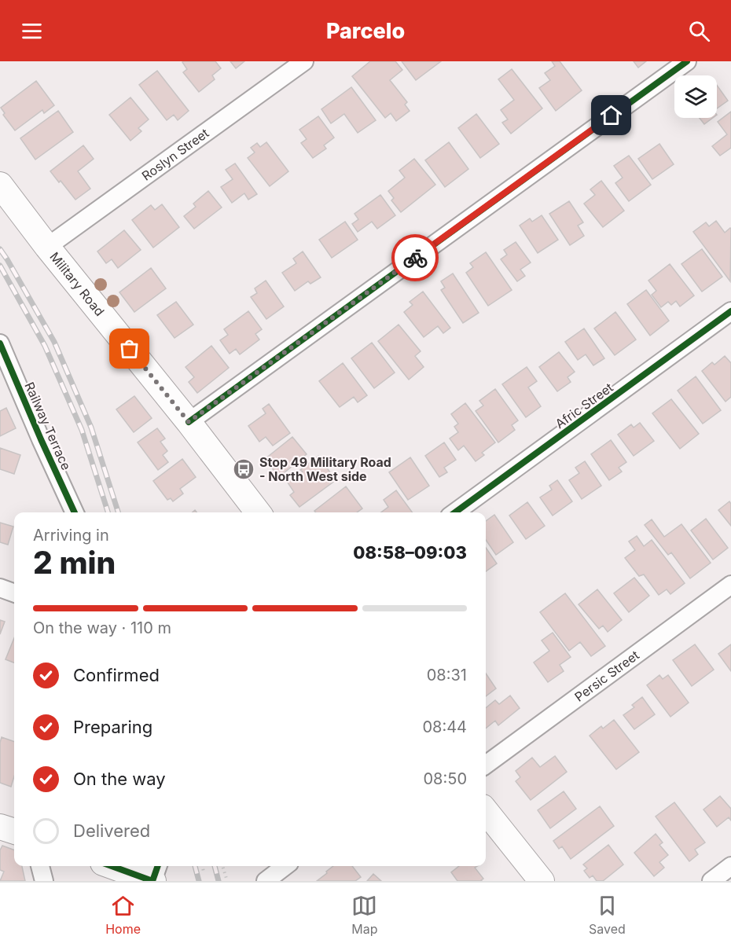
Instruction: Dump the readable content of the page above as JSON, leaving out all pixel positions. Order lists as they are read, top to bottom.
{
  "streets": {
    "main road": ["Military Road"],
    "street": [
      "Roslyn Street",
      "Afric Street",
      "Railway Terrace",
      "Persic Street"
    ]
  },
  "crossings": [
    ["Roslyn Street", "Military Road"]
  ],
  "places": {
    "bus stop": ["Stop 49 Military Road - North West side"]
  },
  "page": {
    "header": "Parcelo",
    "heading": ["2 min", "Arriving in", "08:58–09:03"],
    "bar": "On the way · 110 m",
    "list": [
      ["Confirmed", "08:31"],
      ["Preparing", "08:44"],
      ["On the way", "08:50"],
      "Delivered"
    ],
    "tabs": ["Home", "Map", "Saved"]
  }
}
